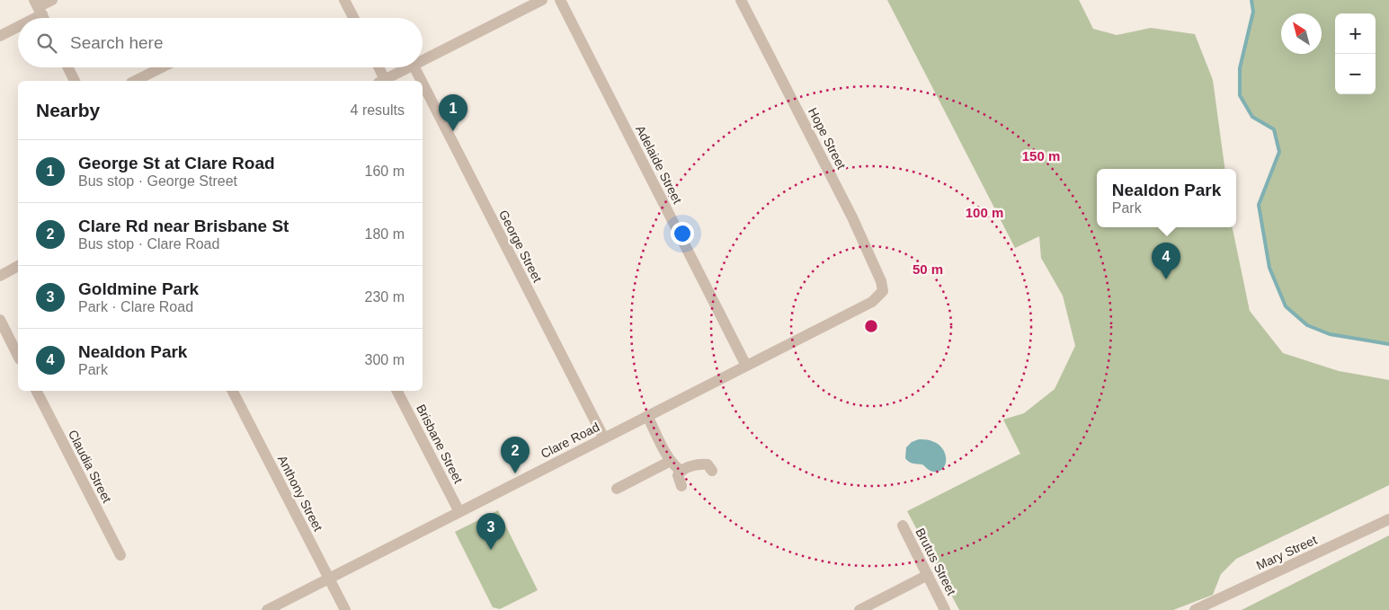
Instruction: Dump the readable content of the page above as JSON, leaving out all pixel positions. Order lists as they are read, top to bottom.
{
  "streets": {
    "street": [
      "Hope Street",
      "Adelaide Street",
      "George Street",
      "Clare Road",
      "Brisbane Street",
      "Claudia Street",
      "Anthony Street",
      "Mary Street",
      "Brutus Street"
    ]
  },
  "crossings": [
    ["Hope Street", "Clare Road"],
    ["Adelaide Street", "Clare Road"],
    ["George Street", "Clare Road"],
    ["Clare Road", "Brisbane Street"],
    ["Clare Road", "Anthony Street"]
  ],
  "north": "top left",
  "page": {
    "map_buttons": ["+", "−"],
    "search": "Search here",
    "heading": ["Nearby", "4 results"],
    "pins": [
      "1",
      "4",
      "2",
      "3"
    ],
    "list": [
      {
        "mark": "1",
        "name": "George St at Clare Road",
        "note": "Bus stop · George Street",
        "value": "160 m"
      },
      {
        "mark": "2",
        "name": "Clare Rd near Brisbane St",
        "note": "Bus stop · Clare Road",
        "value": "180 m"
      },
      {
        "mark": "3",
        "name": "Goldmine Park",
        "note": "Park · Clare Road",
        "value": "230 m"
      },
      {
        "mark": "4",
        "name": "Nealdon Park",
        "note": "Park",
        "value": "300 m"
      }
    ],
    "popup": ["Nealdon Park", "Park"]
  },
  "rings": ["150 m", "100 m", "50 m"]
}
